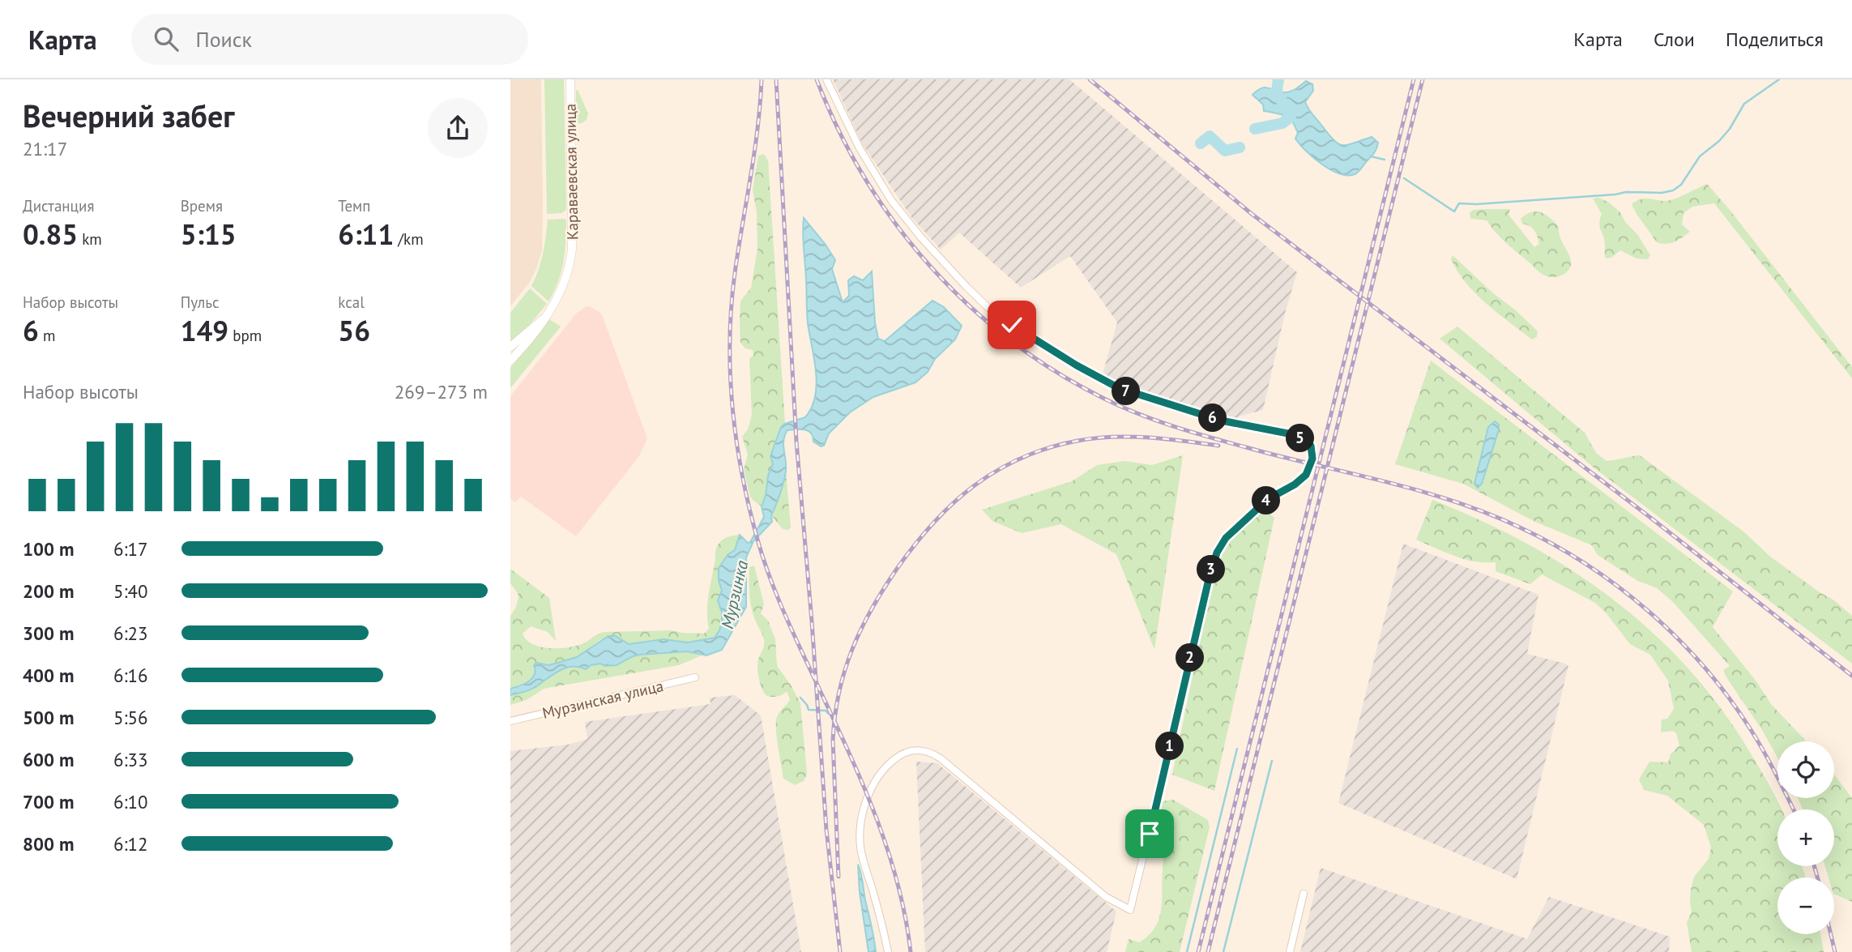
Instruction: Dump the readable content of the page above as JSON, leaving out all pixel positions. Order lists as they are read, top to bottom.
{
  "streets": {
    "street": ["Караваевская улица", "Мурзинская улица"]
  },
  "water": ["Мурзинка"],
  "page": {
    "header": "Карта",
    "search": "Поиск",
    "nav": ["Карта", "Слои", "Поделиться"],
    "heading": ["Вечерний забег", "21:17"],
    "stats": [
      ["Дистанция", "0.85 km"],
      ["Время", "5:15"],
      ["Темп", "6:11 /km"],
      ["Набор высоты", "6 m"],
      ["Пульс", "149 bpm"],
      ["kcal", "56"]
    ],
    "chart": ["Набор высоты", "269–273 m"],
    "pins": [
      "7",
      "6",
      "5",
      "4",
      "3",
      "2",
      "1"
    ],
    "list": [
      {
        "name": "100 m",
        "note": "6:17"
      },
      {
        "name": "200 m",
        "note": "5:40"
      },
      {
        "name": "300 m",
        "note": "6:23"
      },
      {
        "name": "400 m",
        "note": "6:16"
      },
      {
        "name": "500 m",
        "note": "5:56"
      },
      {
        "name": "600 m",
        "note": "6:33"
      },
      {
        "name": "700 m",
        "note": "6:10"
      },
      {
        "name": "800 m",
        "note": "6:12"
      }
    ],
    "map_buttons": ["+", "−"]
  }
}
